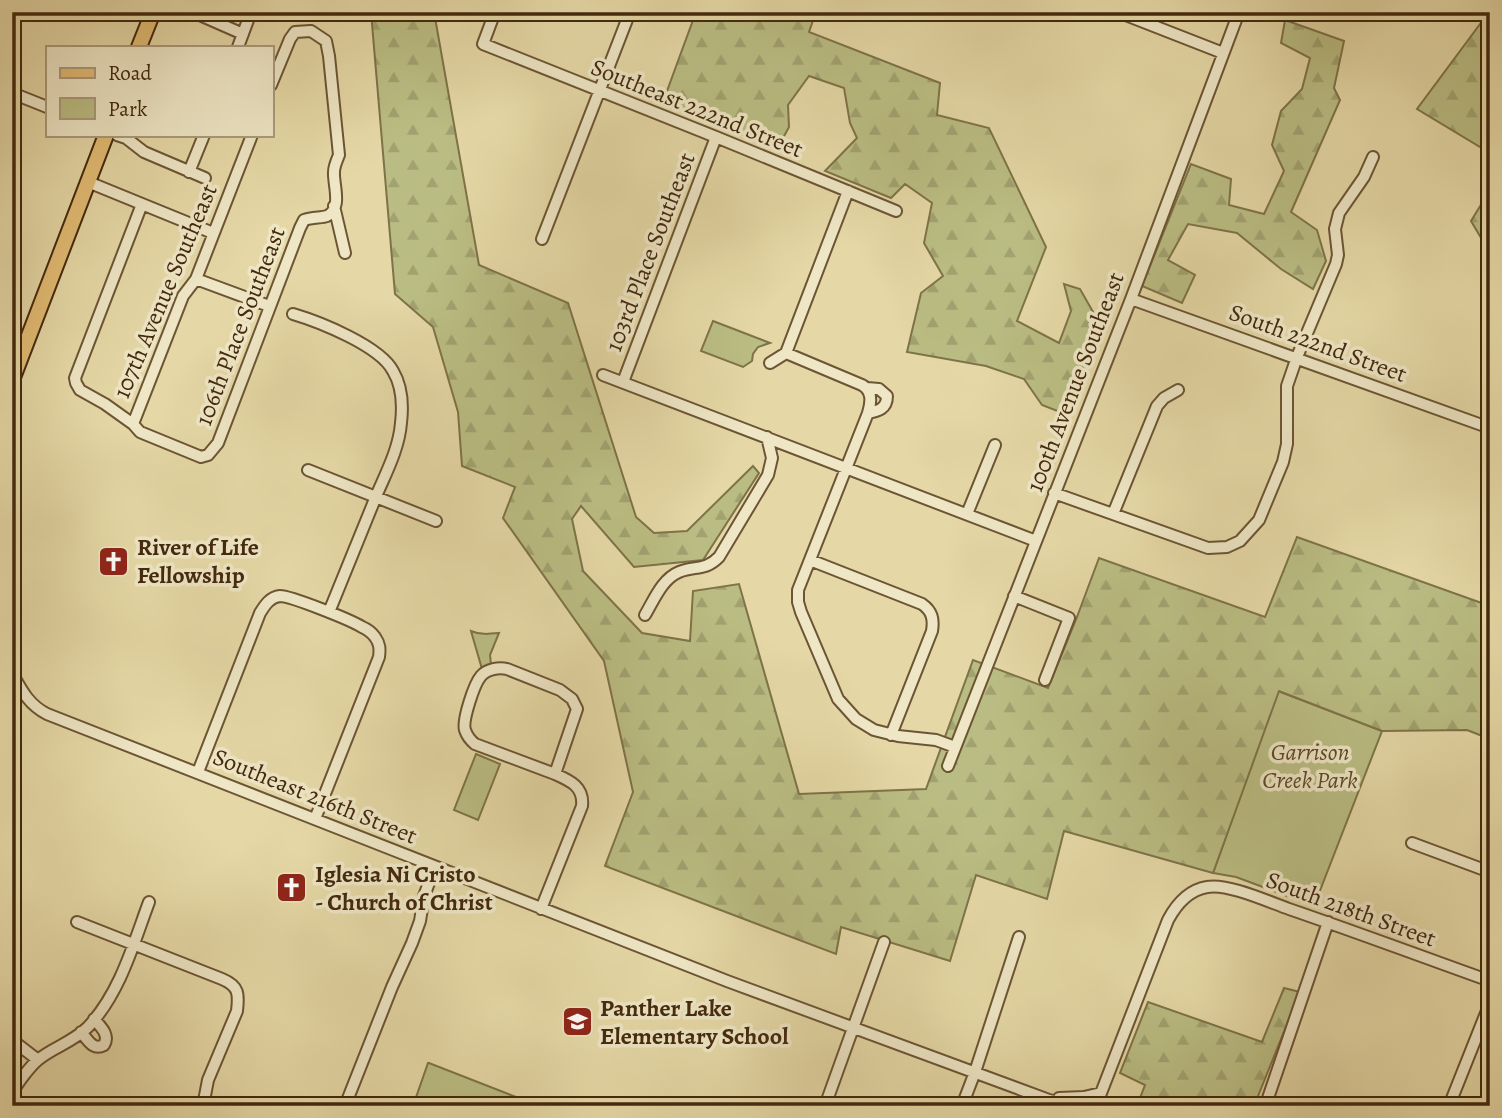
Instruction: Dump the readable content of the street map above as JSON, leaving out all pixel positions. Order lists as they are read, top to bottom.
{
  "streets": {
    "street": [
      "Southeast 222nd Street",
      "103rd Place Southeast",
      "107th Avenue Southeast",
      "106th Place Southeast",
      "South 222nd Street",
      "100th Avenue Southeast",
      "Southeast 216th Street",
      "South 218th Street"
    ]
  },
  "crossings": [
    ["Southeast 222nd Street", "103rd Place Southeast"],
    ["107th Avenue Southeast", "106th Place Southeast"],
    ["South 222nd Street", "100th Avenue Southeast"]
  ],
  "parks": ["Garrison Creek Park"],
  "places": {
    "church": ["River of Life Fellowship", "Iglesia Ni Cristo - Church of Christ"],
    "school or university": ["Panther Lake Elementary School"]
  },
  "legend": ["Road", "Park"]
}
